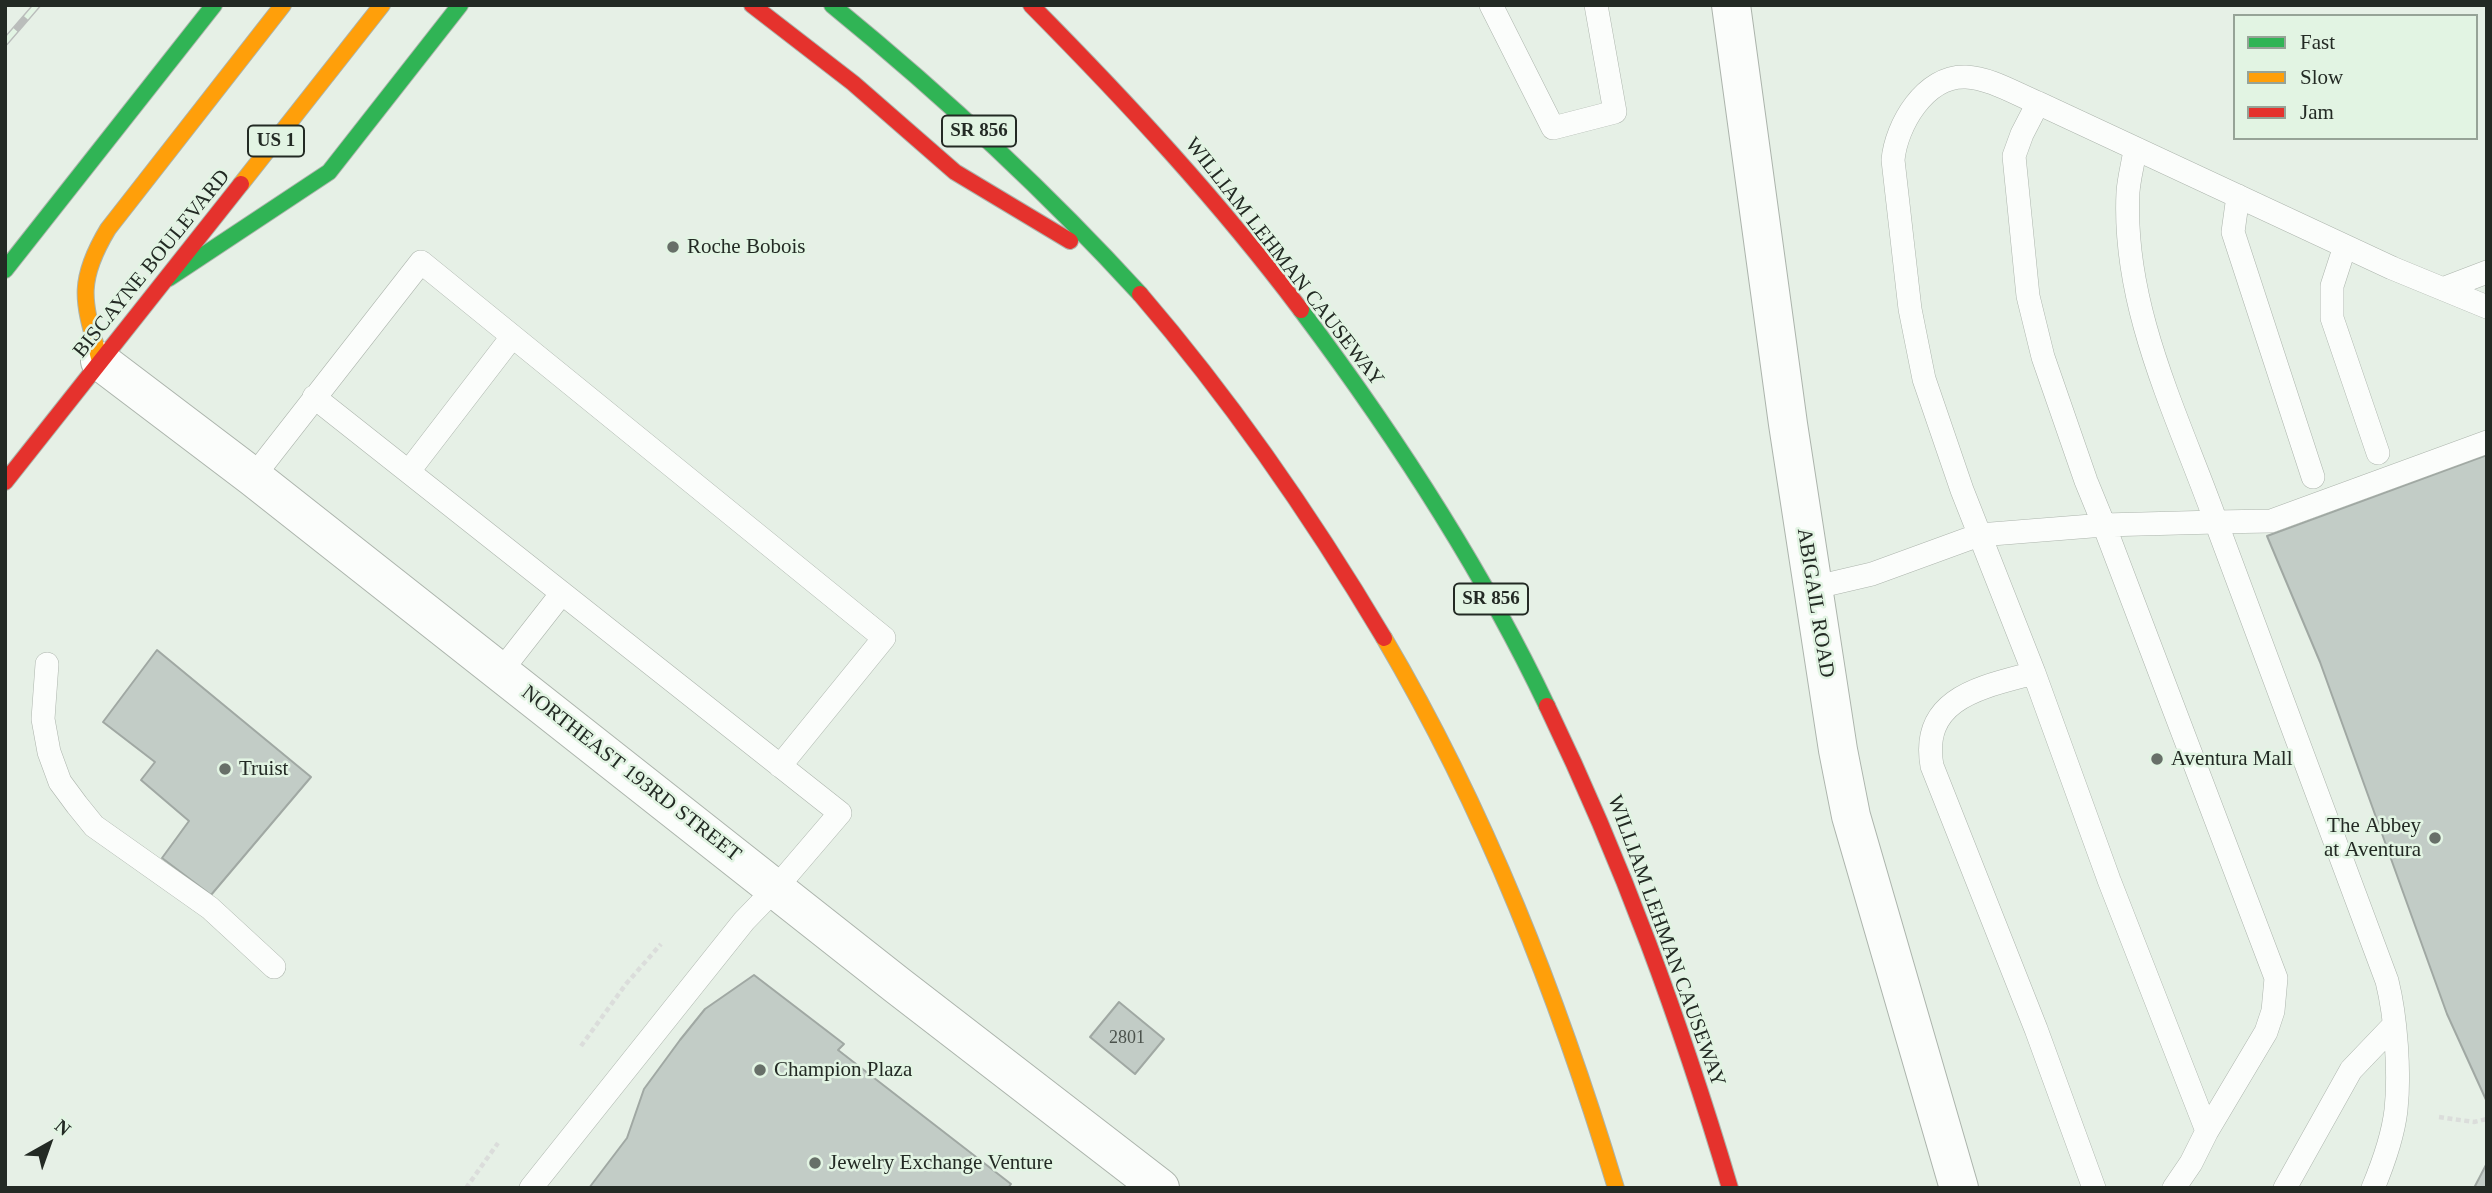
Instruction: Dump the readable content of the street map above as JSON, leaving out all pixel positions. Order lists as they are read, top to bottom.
{
  "streets": {
    "main road": [
      "SR 856",
      "US 1",
      "WILLIAM LEHMAN CAUSEWAY",
      "BISCAYNE BOULEVARD"
    ],
    "street": ["ABIGAIL ROAD", "NORTHEAST 193RD STREET"]
  },
  "crossings": [
    ["BISCAYNE BOULEVARD", "NORTHEAST 193RD STREET"]
  ],
  "places": [
    "Roche Bobois",
    "Aventura Mall",
    "Truist",
    "The Abbey at Aventura",
    "Champion Plaza",
    "Jewelry Exchange Venture"
  ],
  "house_numbers": ["2801"],
  "legend": ["Fast", "Slow", "Jam"],
  "north": "top right"
}
